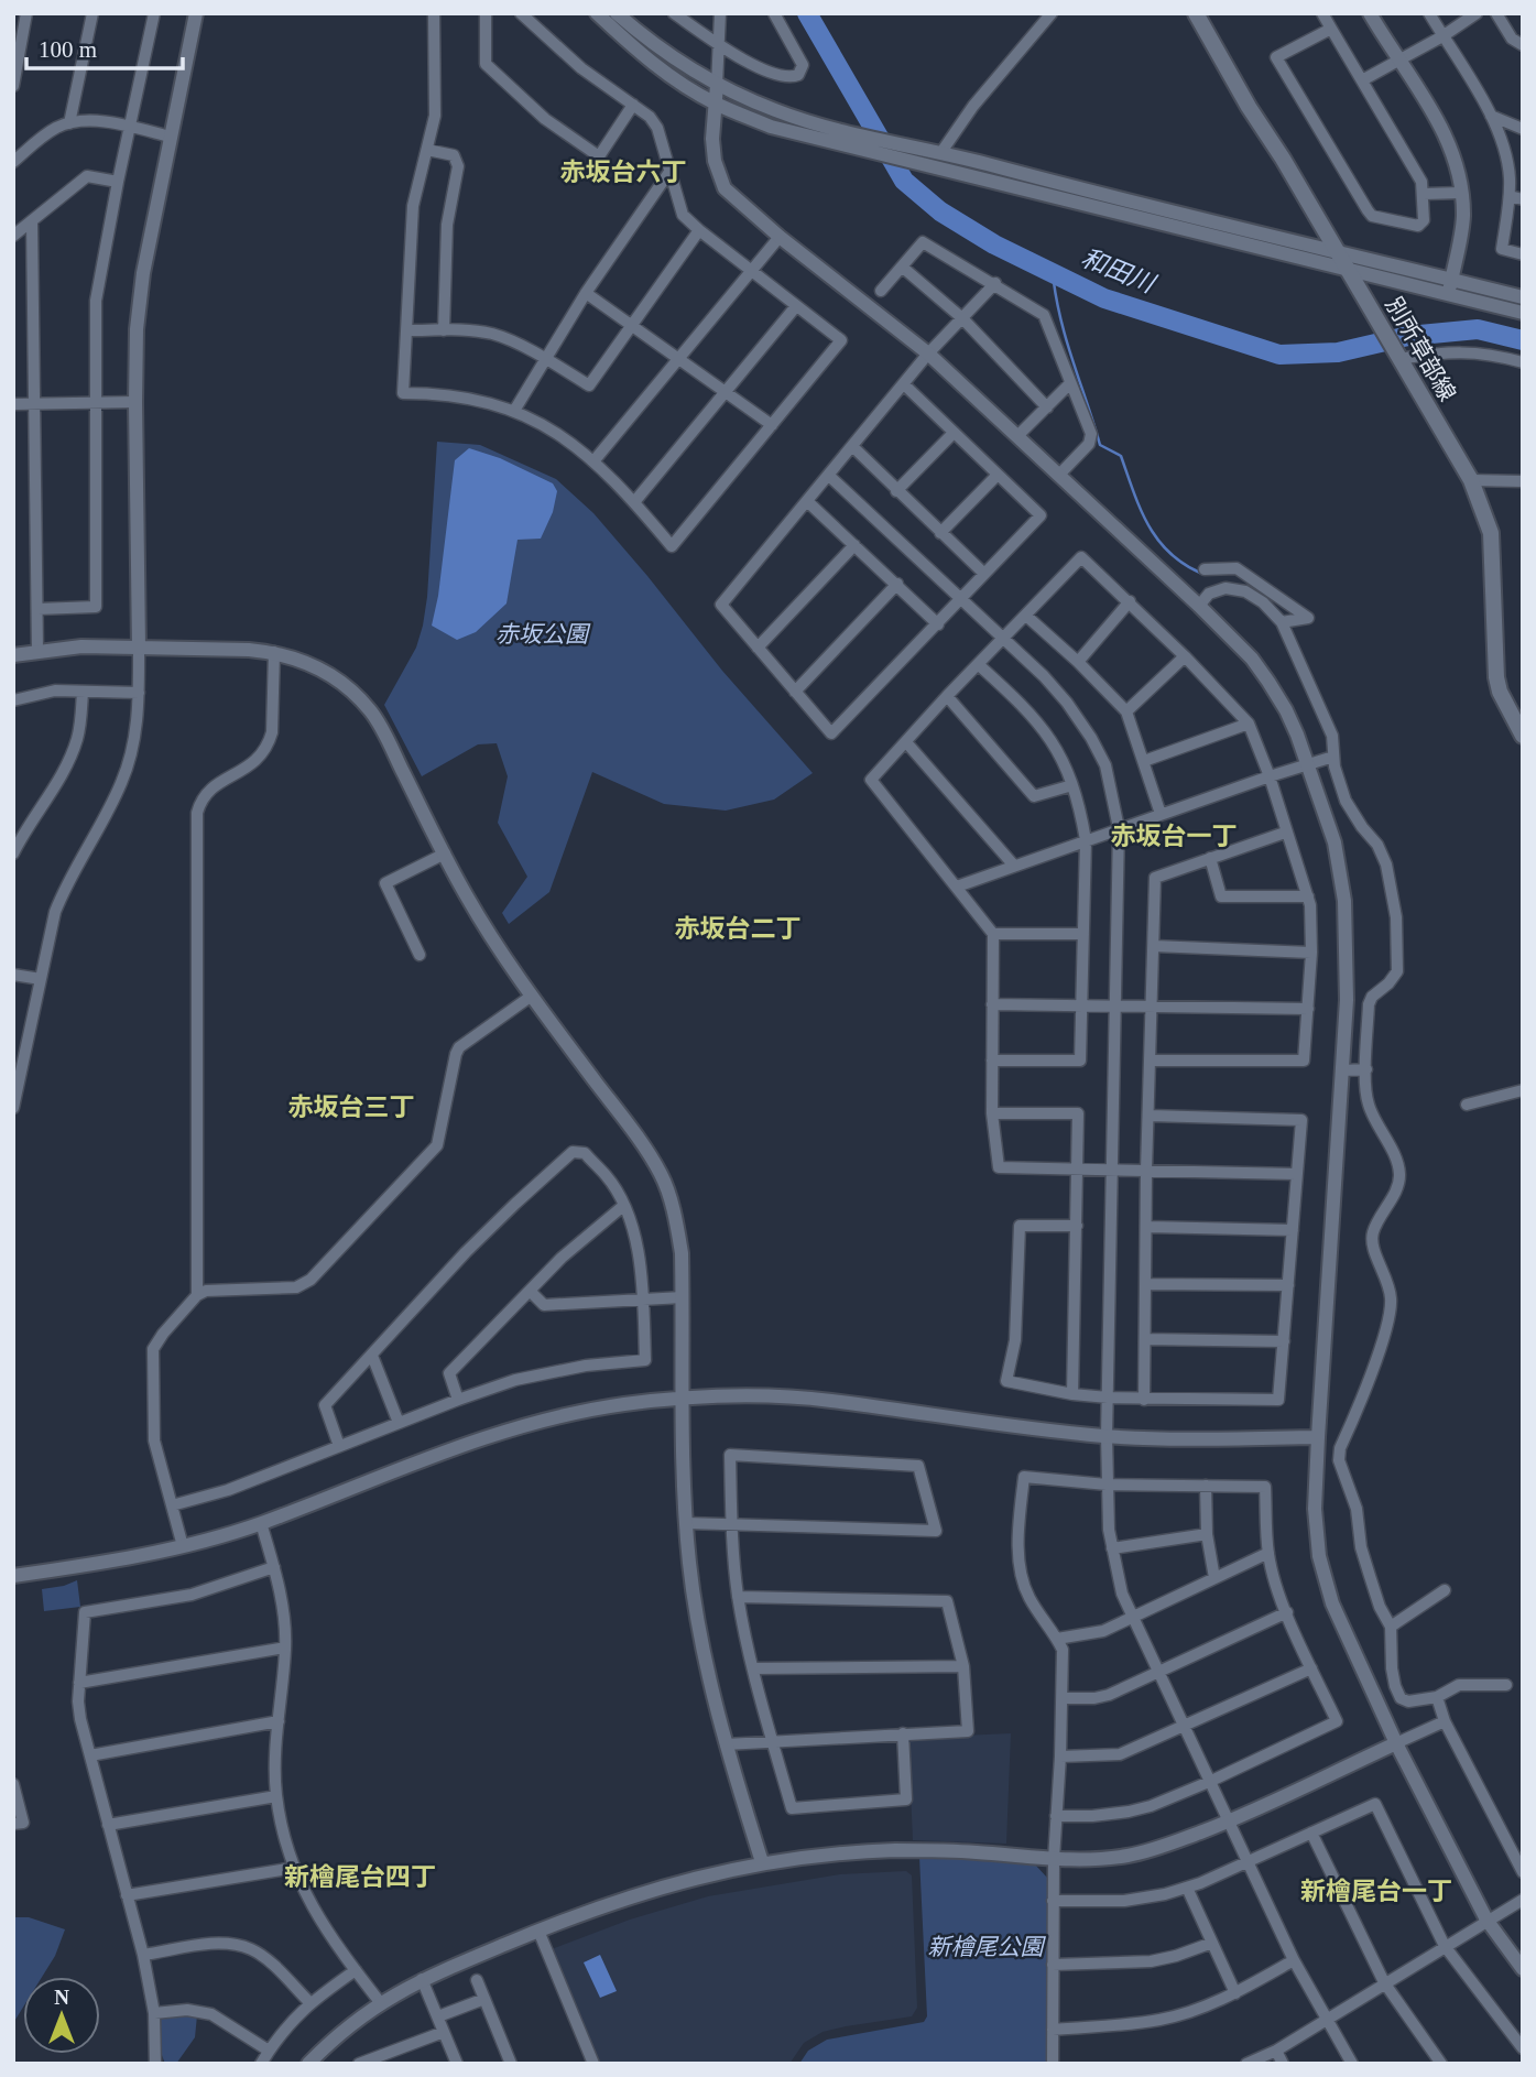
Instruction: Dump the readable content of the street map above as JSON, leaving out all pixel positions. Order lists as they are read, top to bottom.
{
  "streets": {
    "main road": ["別所草部線"]
  },
  "districts": [
    "赤坂台六丁",
    "赤坂台一丁",
    "赤坂台二丁",
    "赤坂台三丁",
    "新檜尾台四丁",
    "新檜尾台一丁"
  ],
  "water": ["和田川"],
  "parks": ["赤坂公園", "新檜尾公園"],
  "scale_bar": "100 m",
  "north": "top"
}
